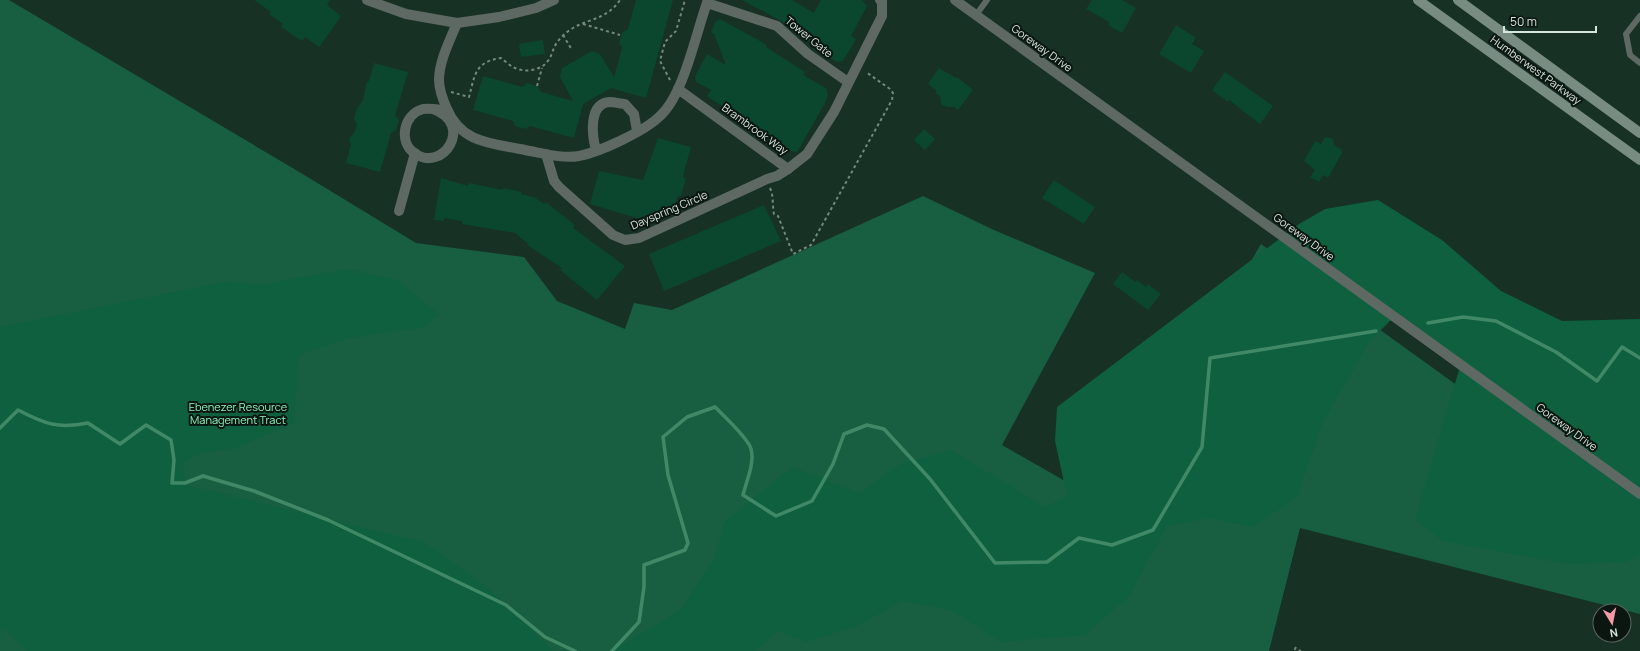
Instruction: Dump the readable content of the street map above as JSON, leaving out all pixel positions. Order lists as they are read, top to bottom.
{
  "streets": {
    "main road": ["Humberwest Parkway"],
    "street": [
      "Tower Gate",
      "Goreway Drive",
      "Brambrook Way",
      "Dayspring Circle"
    ]
  },
  "crossings": [
    ["Tower Gate", "Brambrook Way"],
    ["Brambrook Way", "Dayspring Circle"]
  ],
  "parks": ["Ebenezer Resource Management Tract"],
  "scale_bar": "50 m",
  "north": "bottom"
}
